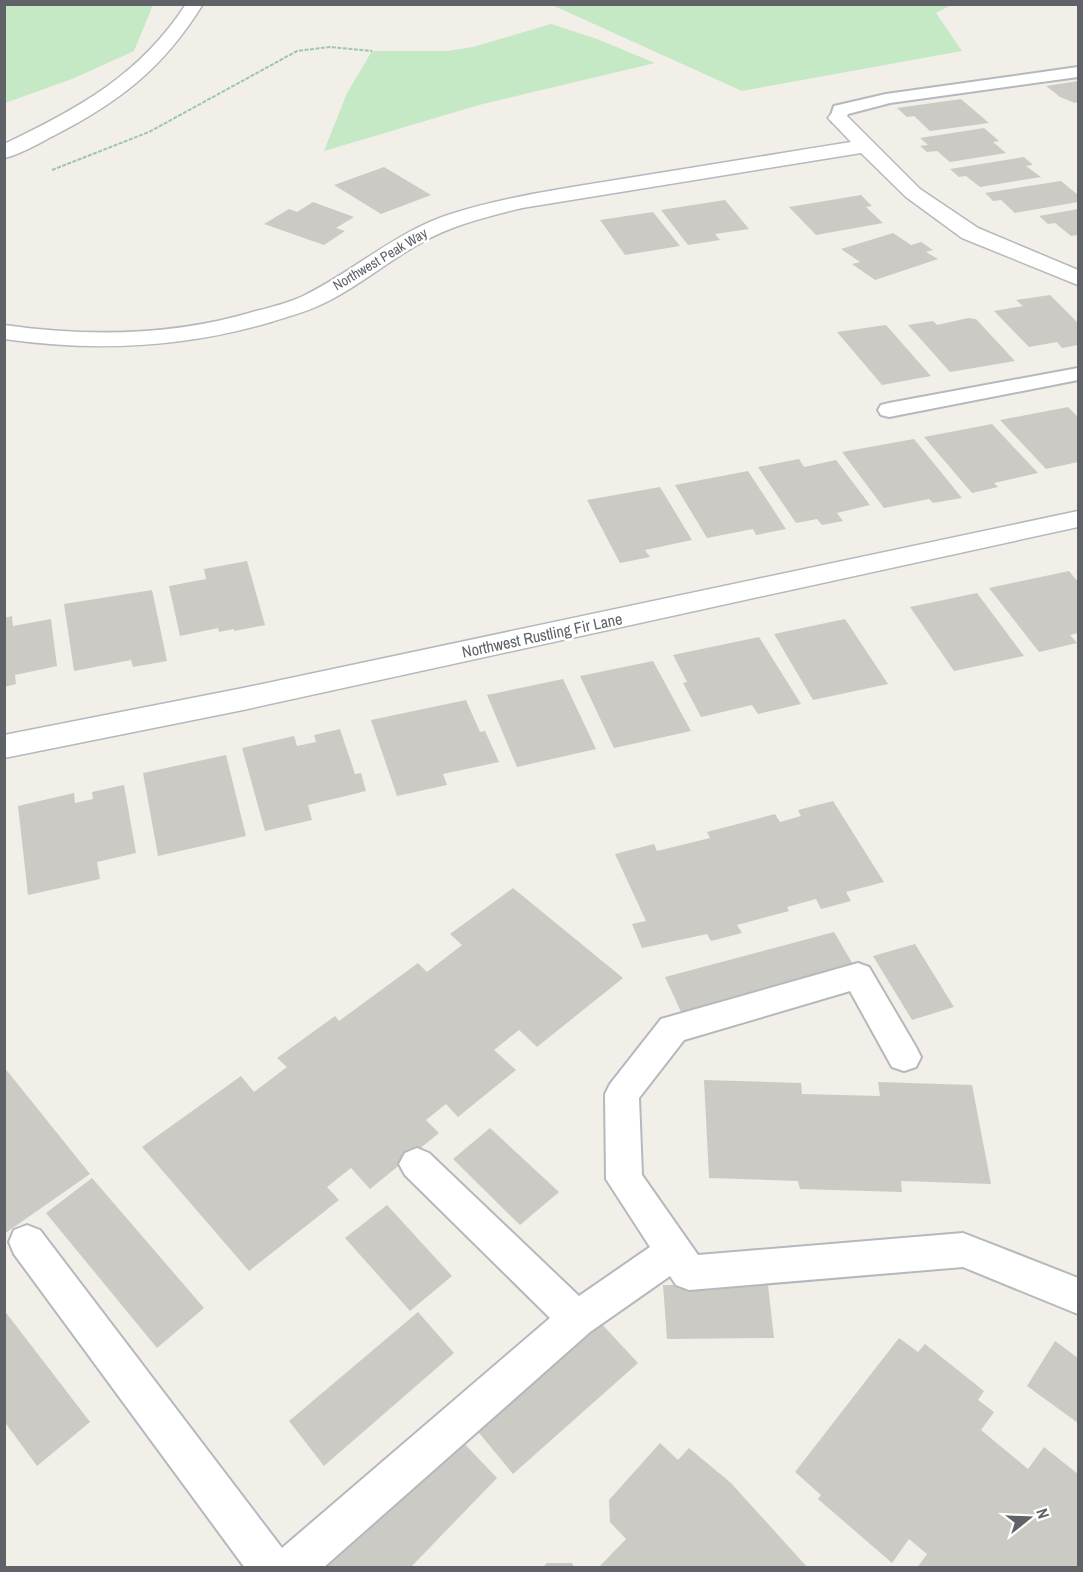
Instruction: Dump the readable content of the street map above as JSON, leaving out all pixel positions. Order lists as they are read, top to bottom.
{
  "streets": {
    "street": ["Northwest Peak Way", "Northwest Rustling Fir Lane"]
  },
  "north": "right"
}
